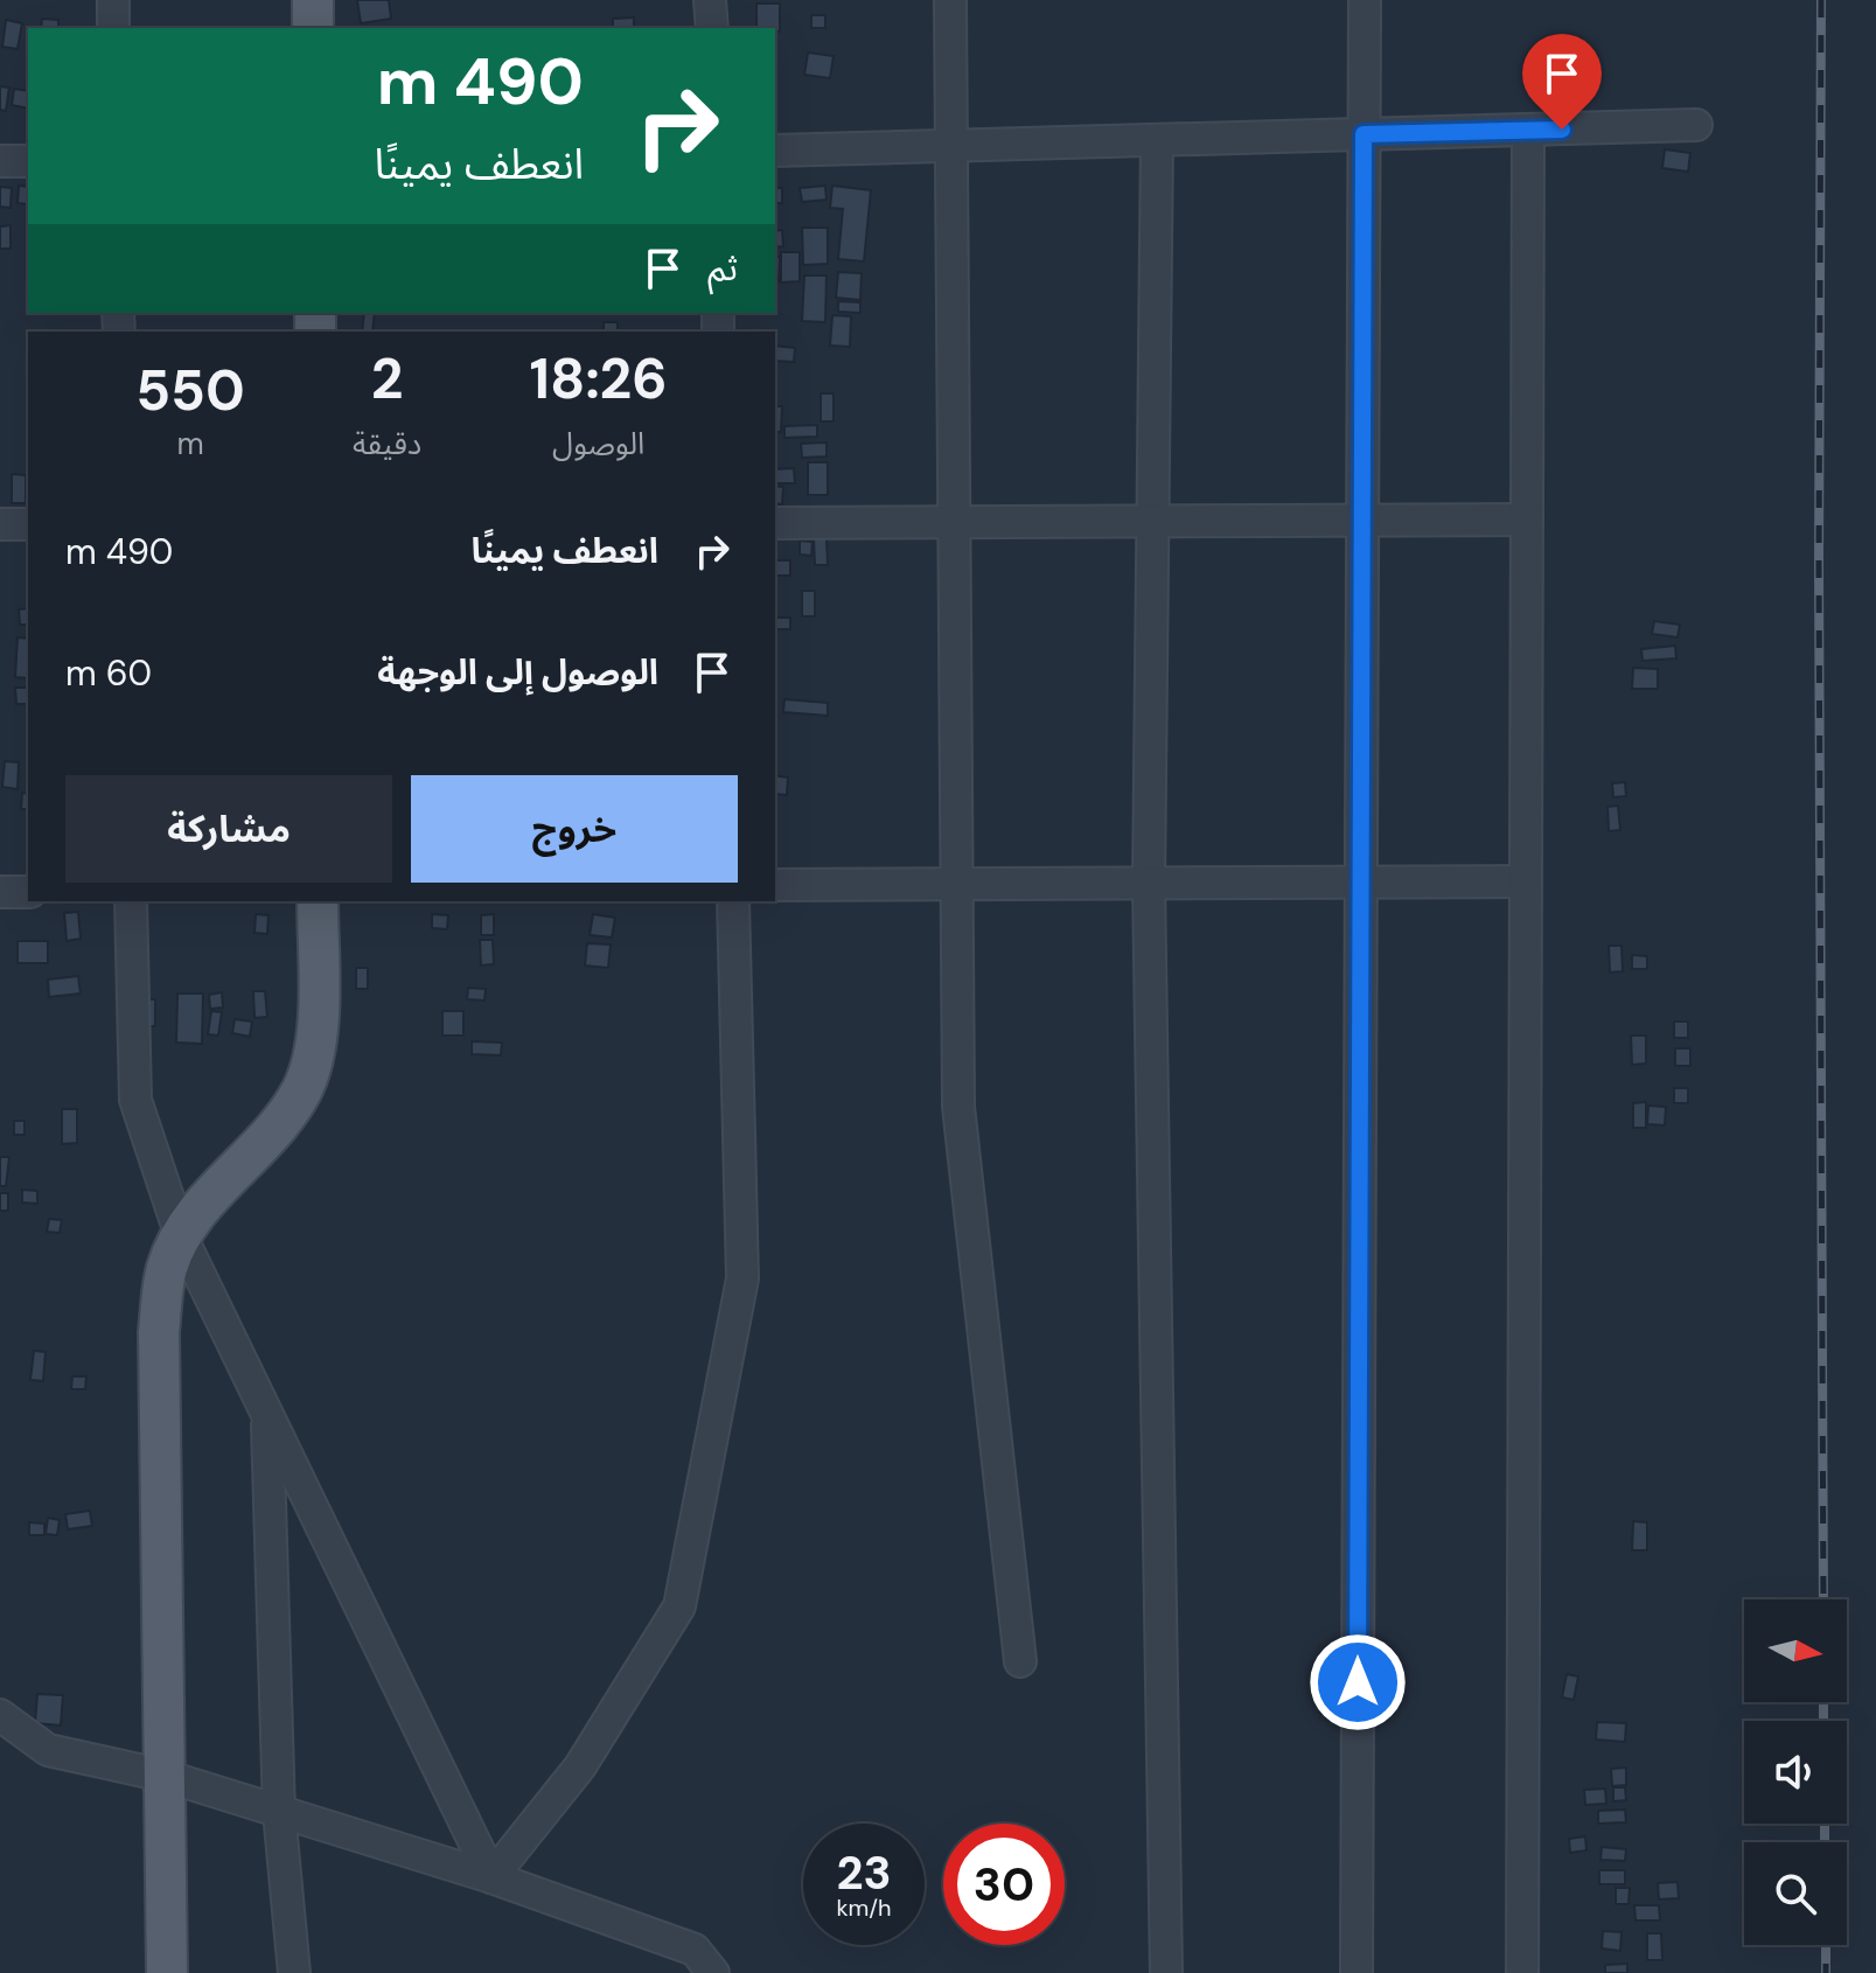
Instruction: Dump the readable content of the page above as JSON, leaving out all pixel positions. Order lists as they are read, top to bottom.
{
  "north": "right",
  "page": {
    "turn": ["490 m", "انعطف يمينًا"],
    "then": "ثم",
    "eta": [
      "18:26",
      "الوصول",
      "2",
      "دقيقة",
      "550",
      "m"
    ],
    "list": [
      {
        "name": "انعطف يمينًا",
        "value": "490 m"
      },
      {
        "name": "الوصول إلى الوجهة",
        "value": "60 m"
      }
    ],
    "buttons": ["خروج", "مشاركة"],
    "speed": "23 km/h",
    "limit": "30"
  }
}
